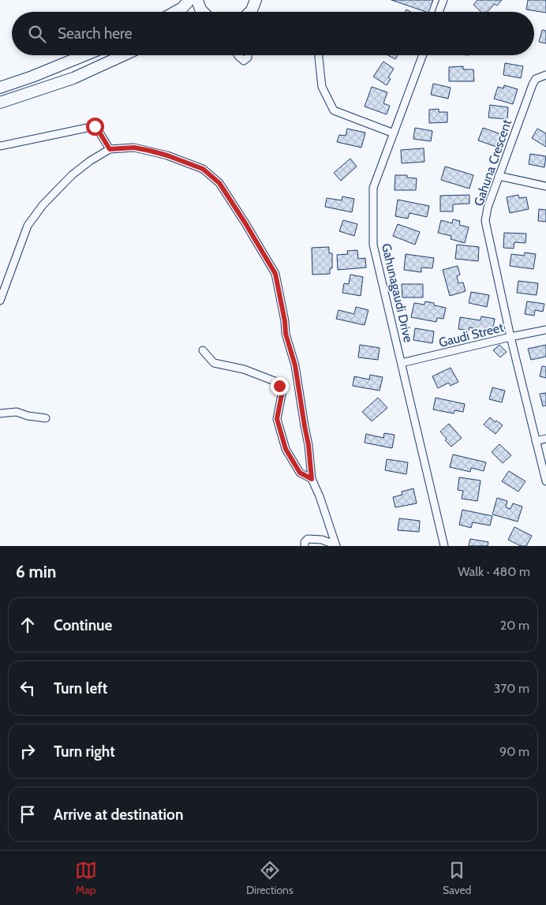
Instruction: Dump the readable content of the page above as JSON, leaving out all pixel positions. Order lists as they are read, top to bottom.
{
  "streets": {
    "street": ["Gahuna Crescent", "Gahunagaudi Drive", "Gaudi Street"]
  },
  "crossings": [
    ["Gahuna Crescent", "Gaudi Street"],
    ["Gahunagaudi Drive", "Gaudi Street"]
  ],
  "page": {
    "search": "Search here",
    "heading": ["6 min", "Walk · 480 m"],
    "list": [
      ["Continue", "20 m"],
      ["Turn left", "370 m"],
      ["Turn right", "90 m"],
      "Arrive at destination"
    ],
    "nav": ["Map", "Directions", "Saved"]
  }
}
